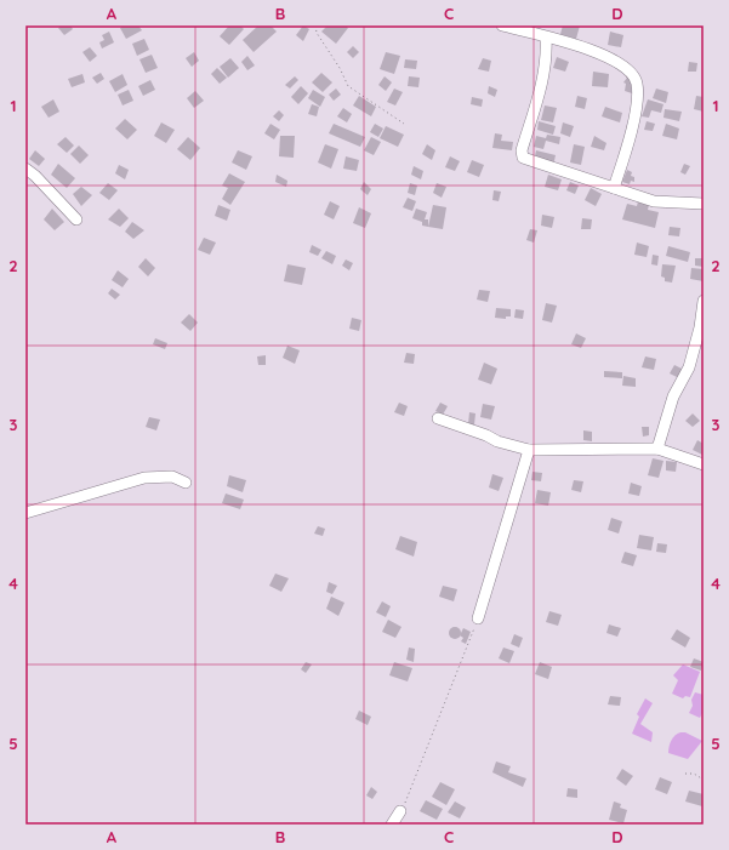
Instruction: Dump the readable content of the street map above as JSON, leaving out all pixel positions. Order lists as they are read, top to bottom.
{
  "grid": {
    "columns": [
      "A",
      "B",
      "C",
      "D"
    ],
    "rows": [
      "1",
      "2",
      "3",
      "4",
      "5"
    ]
  }
}
